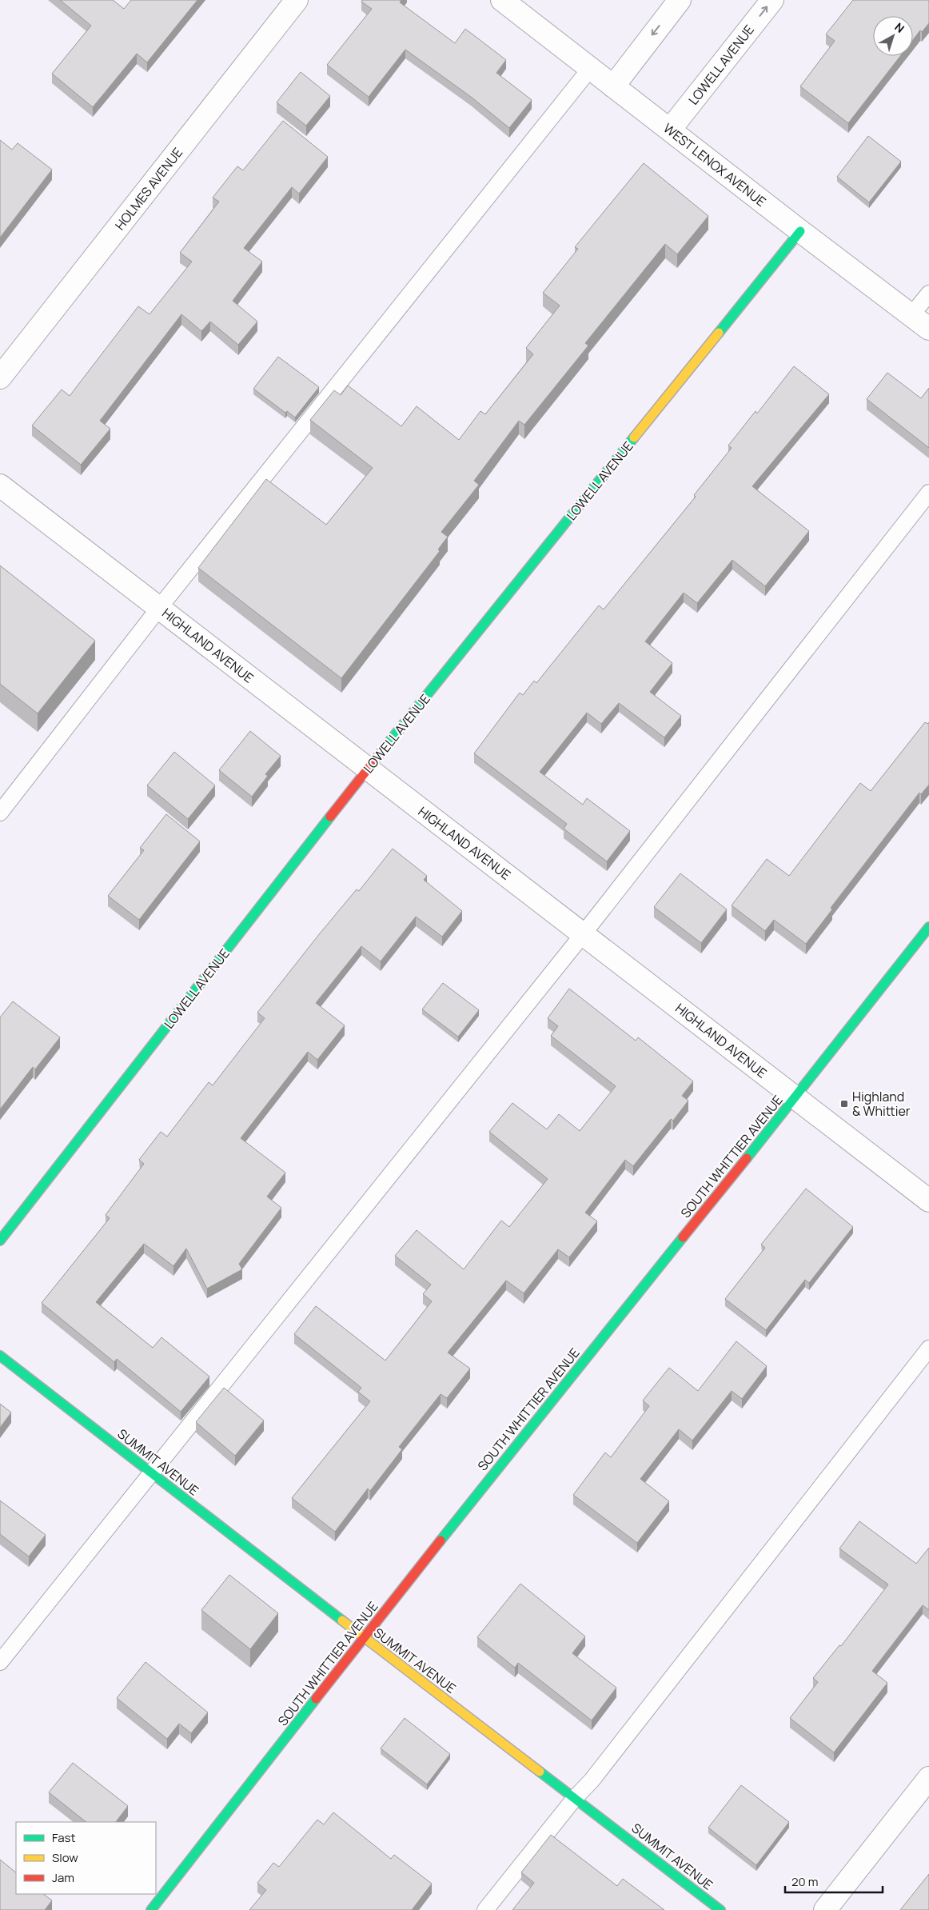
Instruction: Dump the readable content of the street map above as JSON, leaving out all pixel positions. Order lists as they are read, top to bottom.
{
  "streets": {
    "street": [
      "LOWELL AVENUE",
      "WEST LENOX AVENUE",
      "HOLMES AVENUE",
      "HIGHLAND AVENUE",
      "SOUTH WHITTIER AVENUE",
      "SUMMIT AVENUE"
    ]
  },
  "crossings": [
    ["LOWELL AVENUE", "WEST LENOX AVENUE"],
    ["LOWELL AVENUE", "HIGHLAND AVENUE"],
    ["HIGHLAND AVENUE", "SOUTH WHITTIER AVENUE"],
    ["SOUTH WHITTIER AVENUE", "SUMMIT AVENUE"]
  ],
  "places": {
    "transit": ["Highland & Whittier"]
  },
  "legend": ["Fast", "Slow", "Jam"],
  "scale_bar": "20 m",
  "north": "top right"
}
